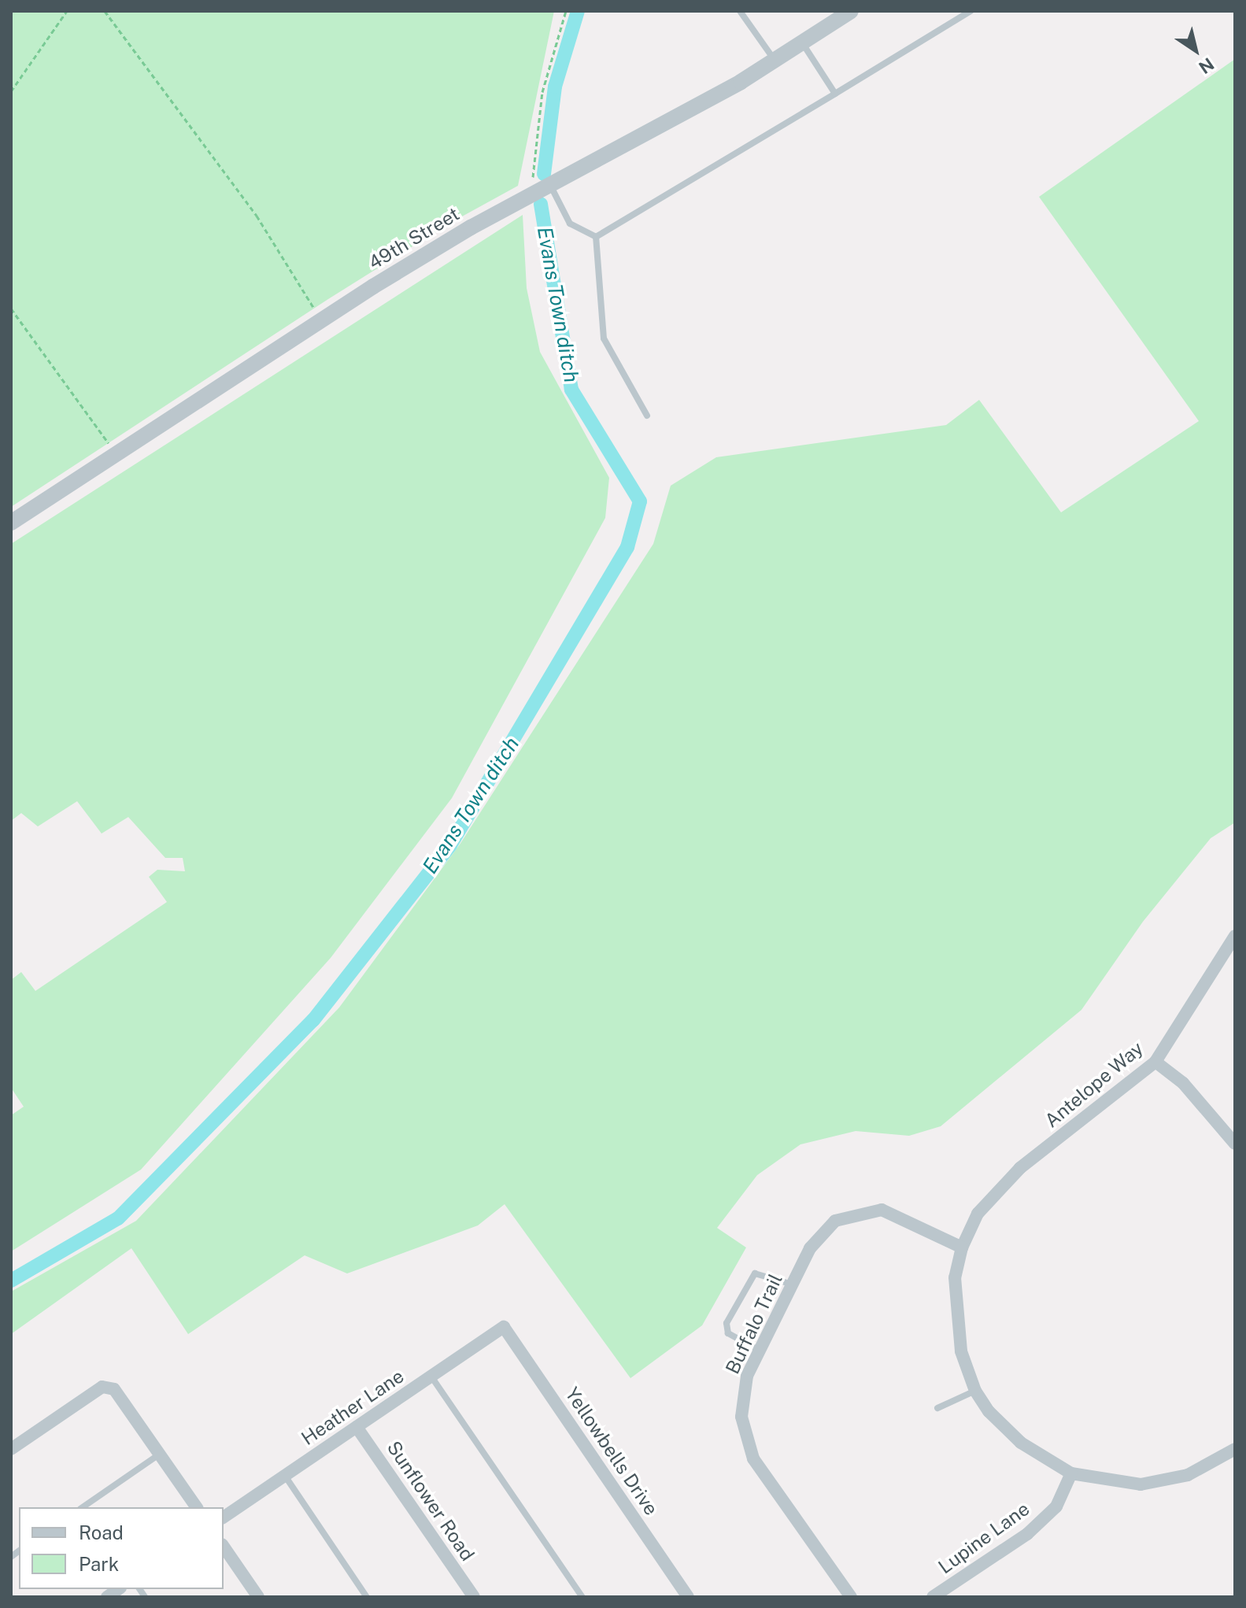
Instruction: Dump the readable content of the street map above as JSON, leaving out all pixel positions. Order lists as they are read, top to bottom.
{
  "streets": {
    "street": [
      "49th Street",
      "Antelope Way",
      "Buffalo Trail",
      "Heather Lane",
      "Yellowbells Drive",
      "Sunflower Road",
      "Lupine Lane"
    ]
  },
  "crossings": [
    ["Antelope Way", "Buffalo Trail"],
    ["Antelope Way", "Lupine Lane"],
    ["Heather Lane", "Yellowbells Drive"],
    ["Heather Lane", "Sunflower Road"]
  ],
  "water": ["Evans Town ditch"],
  "legend": ["Road", "Park"],
  "north": "bottom right"
}
